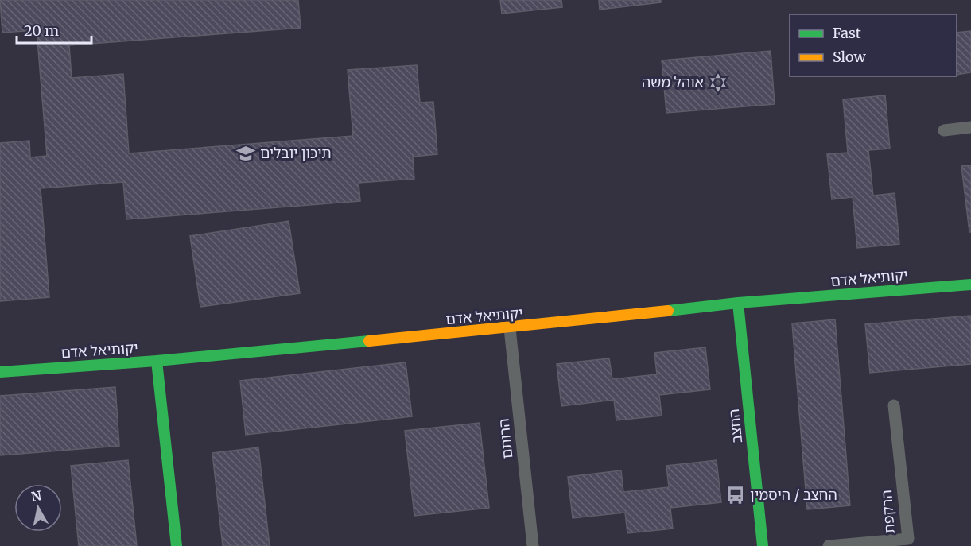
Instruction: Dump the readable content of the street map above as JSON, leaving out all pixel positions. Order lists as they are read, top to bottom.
{
  "streets": {
    "street": ["יקותיאל אדם", "החצב"],
    "lane": ["הרותם", "הרקפת"]
  },
  "crossings": [
    ["יקותיאל אדם", "החצב"],
    ["יקותיאל אדם", "הרותם"]
  ],
  "places": {
    "synagogue": ["אוהל משה"],
    "school or university": ["תיכון יובלים"],
    "bus stop": ["החצב / היסמין"]
  },
  "legend": ["Fast", "Slow"],
  "scale_bar": "20 m",
  "north": "top"
}
